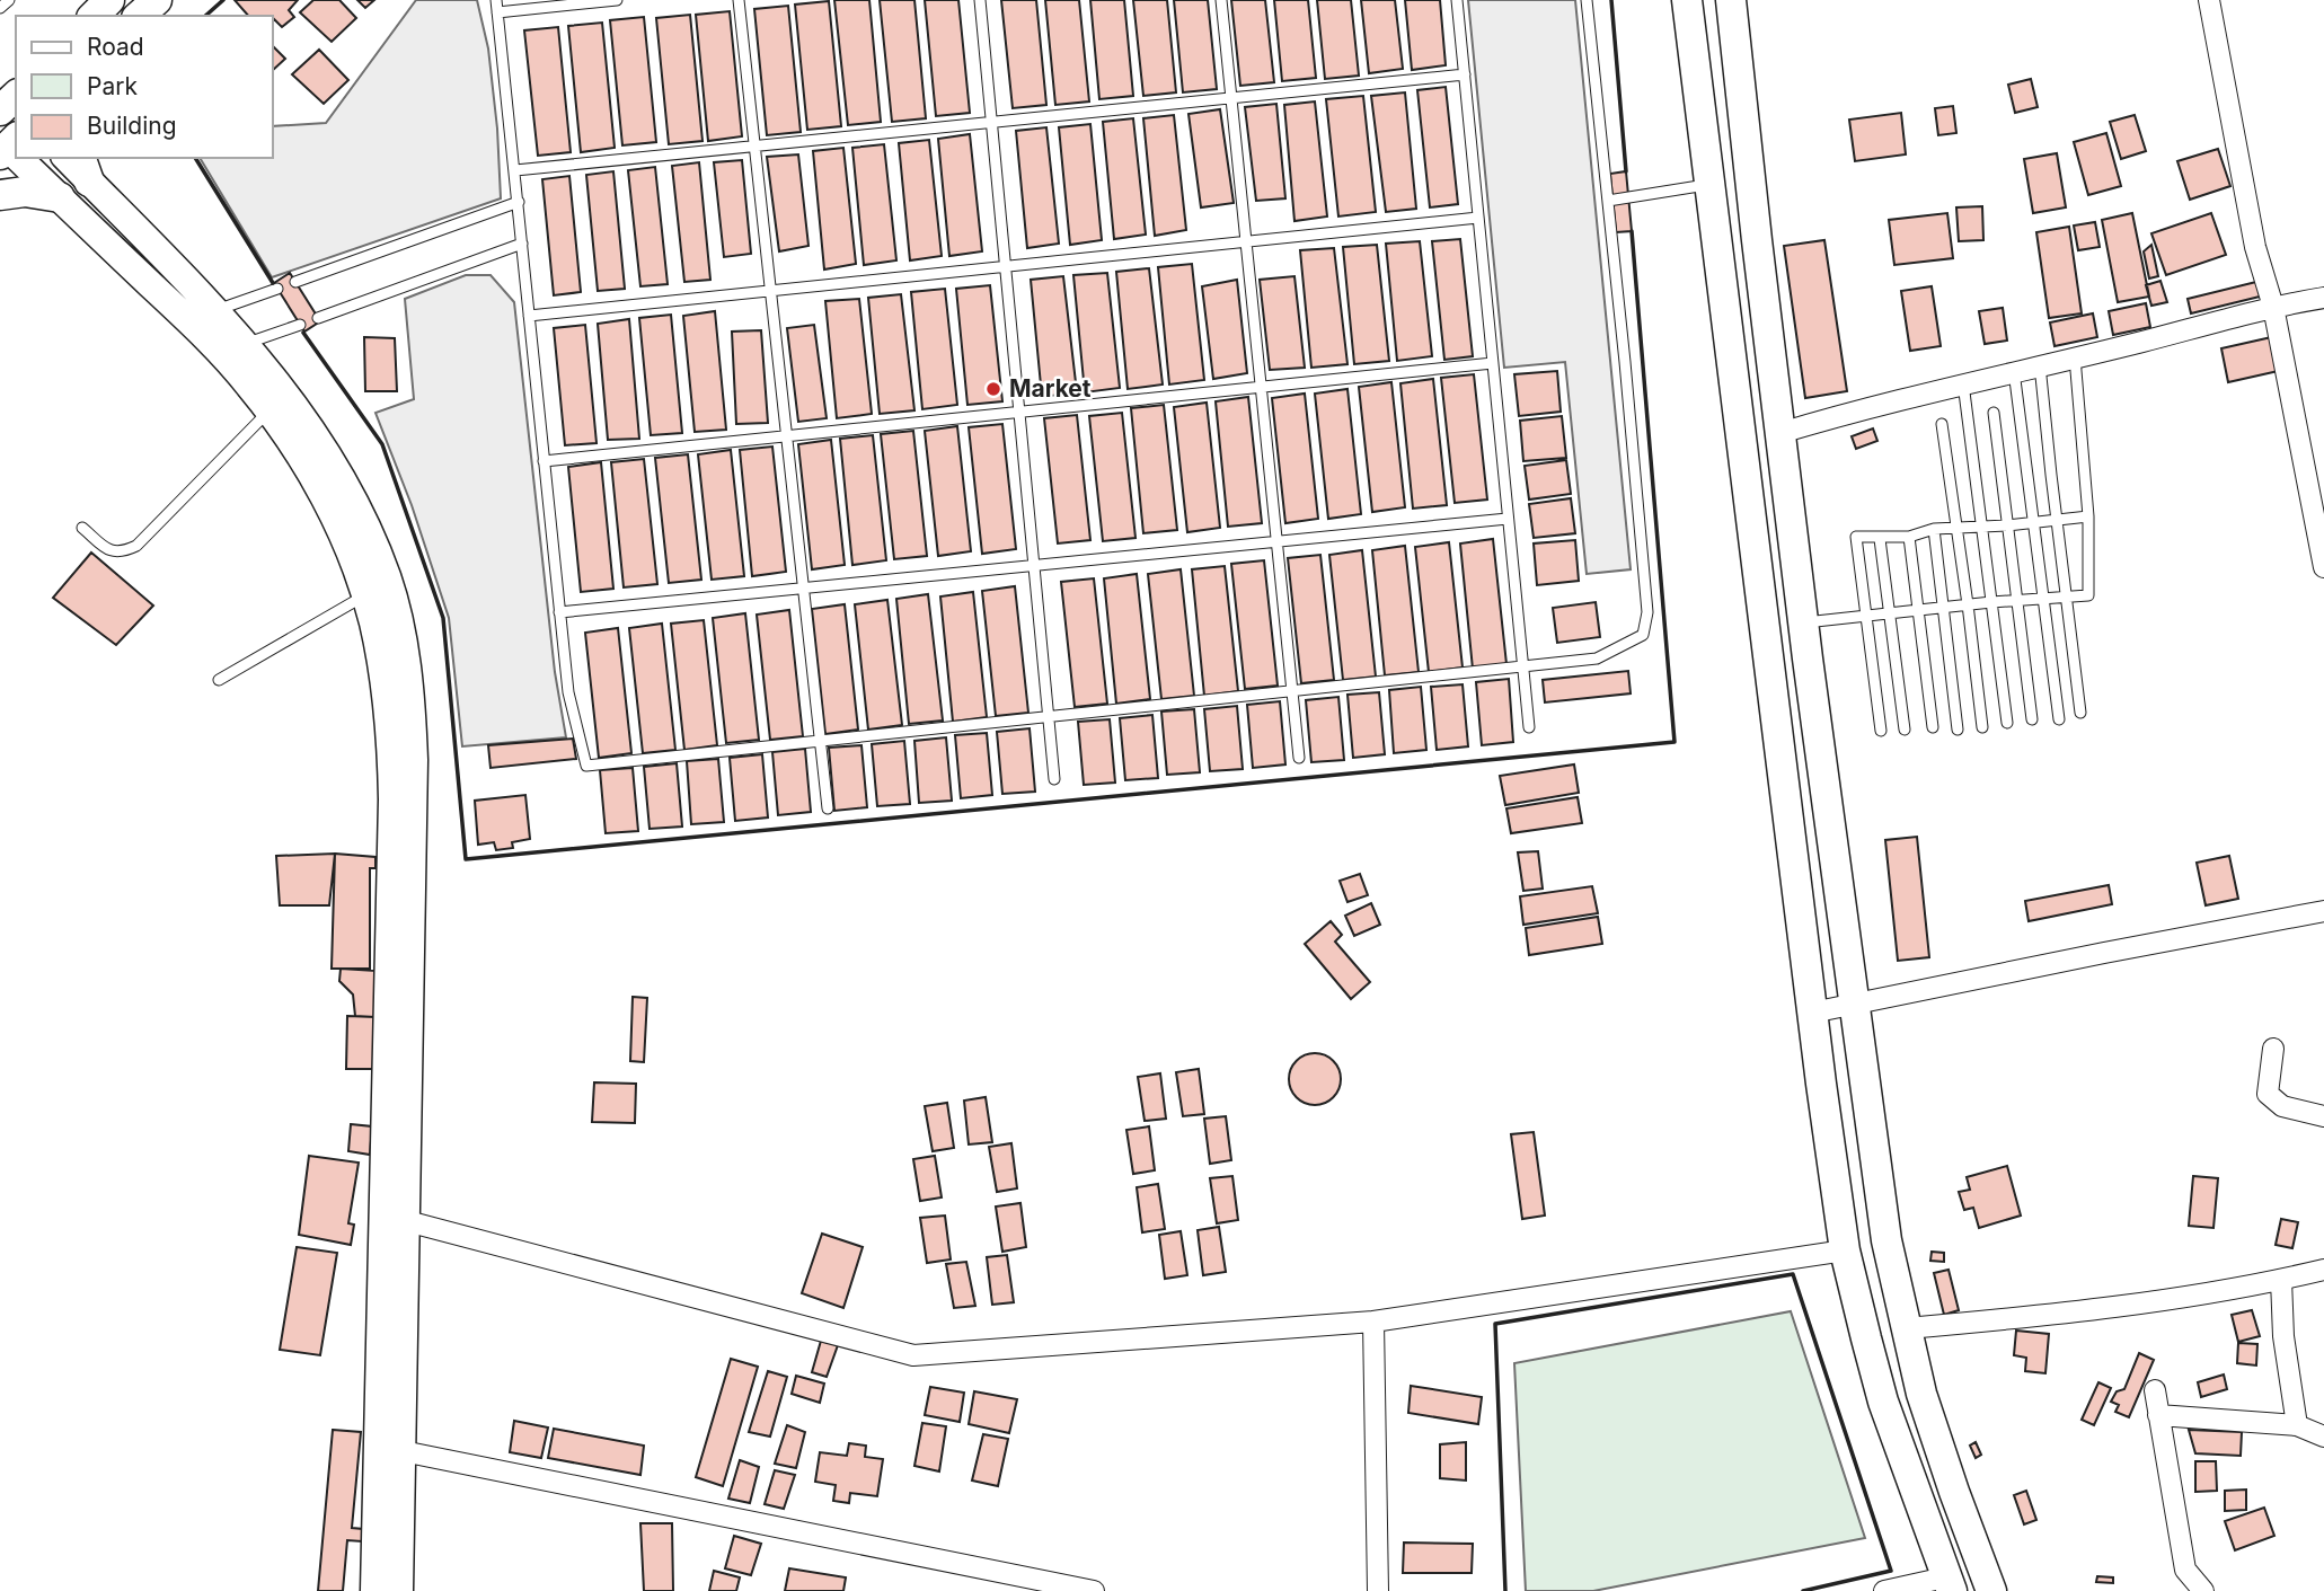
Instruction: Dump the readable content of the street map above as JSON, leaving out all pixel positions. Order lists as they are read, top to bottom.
{
  "places": ["Market"],
  "legend": ["Road", "Park", "Building"]
}
